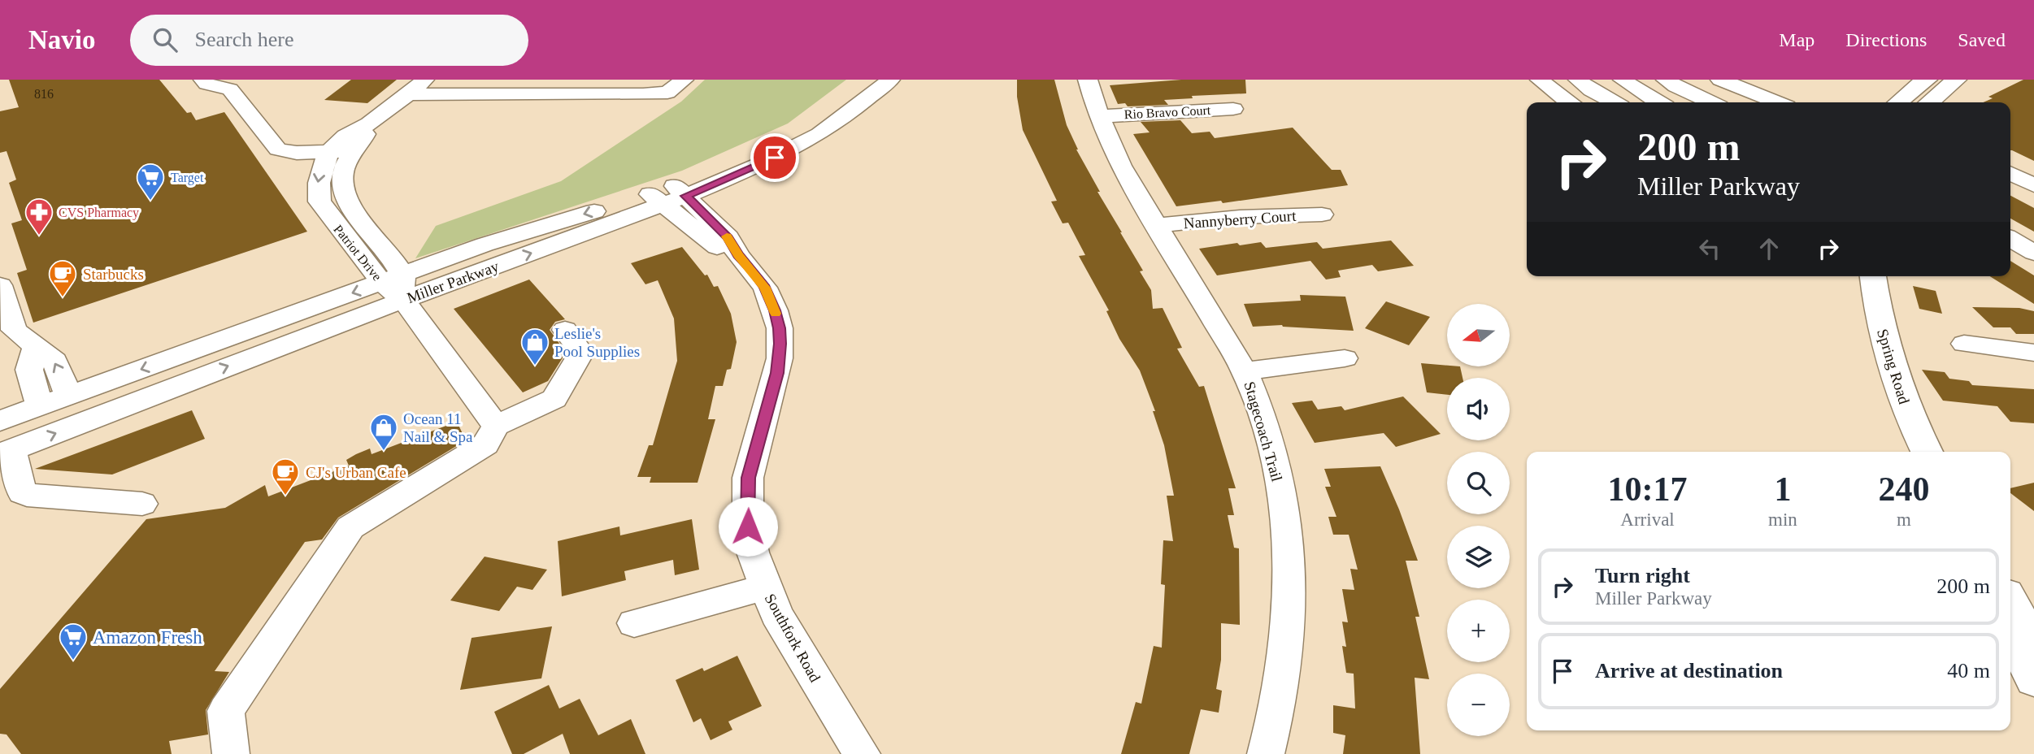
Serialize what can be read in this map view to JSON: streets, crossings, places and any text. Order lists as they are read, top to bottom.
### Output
{
  "streets": {
    "main road": ["Spring Road"],
    "street": [
      "Rio Bravo Court",
      "Nannyberry Court",
      "Patriot Drive",
      "Miller Parkway",
      "Stagecoach Trail",
      "Southfork Road"
    ]
  },
  "crossings": [
    ["Rio Bravo Court", "Stagecoach Trail"],
    ["Nannyberry Court", "Stagecoach Trail"],
    ["Patriot Drive", "Miller Parkway"],
    ["Miller Parkway", "Southfork Road"]
  ],
  "places": {
    "supermarket": ["Target", "Amazon Fresh"],
    "pharmacy": ["CVS Pharmacy"],
    "cafe": ["Starbucks", "CJ's Urban Cafe"],
    "shop": ["Leslie's Pool Supplies", "Ocean 11 Nail & Spa"]
  },
  "house_numbers": ["816"],
  "north": "left",
  "page": {
    "header": "Navio",
    "search": "Search here",
    "nav": ["Map", "Directions", "Saved"],
    "turn": ["200 m", "Miller Parkway"],
    "map_buttons": ["+", "−"],
    "eta": [
      "10:17",
      "Arrival",
      "1",
      "min",
      "240",
      "m"
    ],
    "list": [
      {
        "name": "Turn right",
        "note": "Miller Parkway",
        "value": "200 m"
      },
      {
        "name": "Arrive at destination",
        "value": "40 m"
      }
    ]
  }
}
